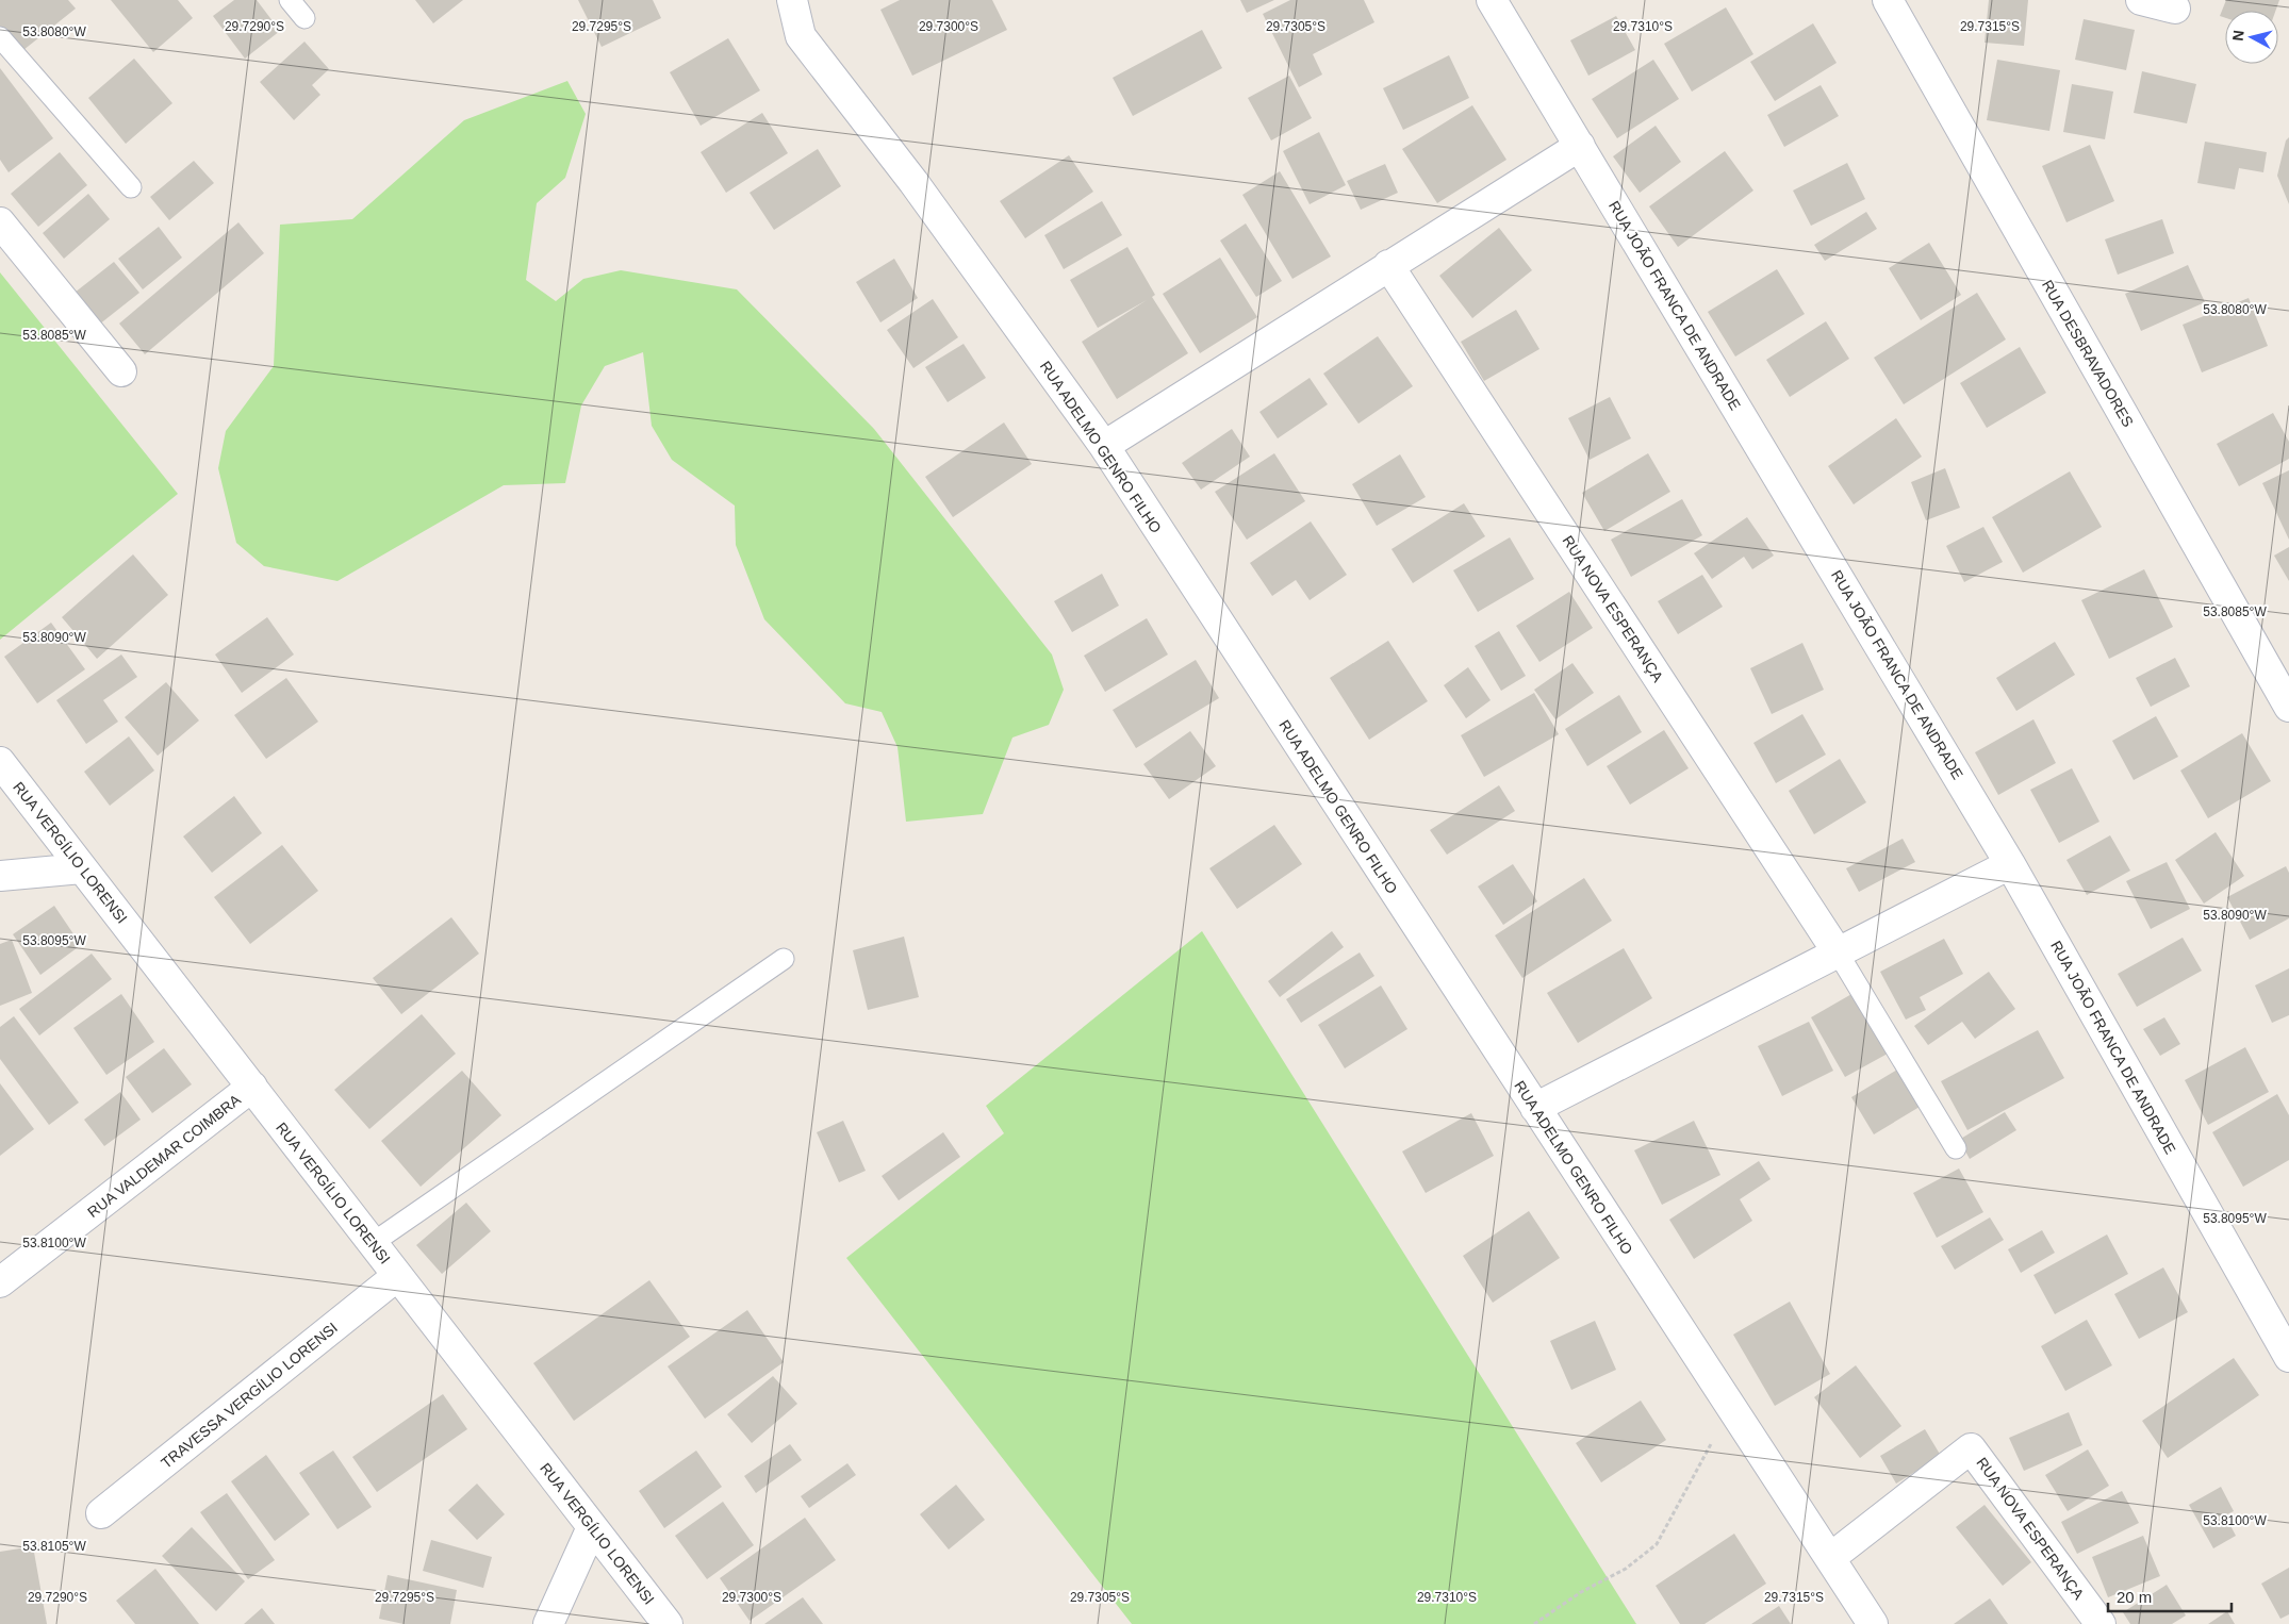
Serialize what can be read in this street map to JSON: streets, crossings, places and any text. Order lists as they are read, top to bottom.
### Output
{
  "streets": {
    "street": [
      "RUA JOÃO FRANCA DE ANDRADE",
      "RUA DESBRAVADORES",
      "RUA ADELMO GENRO FILHO",
      "RUA NOVA ESPERANÇA",
      "RUA VERGÍLIO LORENSI",
      "RUA VALDEMAR COIMBRA",
      "TRAVESSA VERGÍLIO LORENSI"
    ]
  },
  "crossings": [
    ["RUA ADELMO GENRO FILHO", "RUA NOVA ESPERANÇA"],
    ["RUA VERGÍLIO LORENSI", "RUA VALDEMAR COIMBRA"],
    ["RUA VERGÍLIO LORENSI", "TRAVESSA VERGÍLIO LORENSI"]
  ],
  "scale_bar": "20 m",
  "north": "left",
  "coordinates": [
    "29.7290°S",
    "29.7295°S",
    "29.7300°S",
    "29.7305°S",
    "29.7310°S",
    "29.7315°S",
    "53.8080°W",
    "53.8085°W",
    "53.8090°W",
    "53.8095°W",
    "53.8100°W",
    "53.8105°W"
  ]
}
